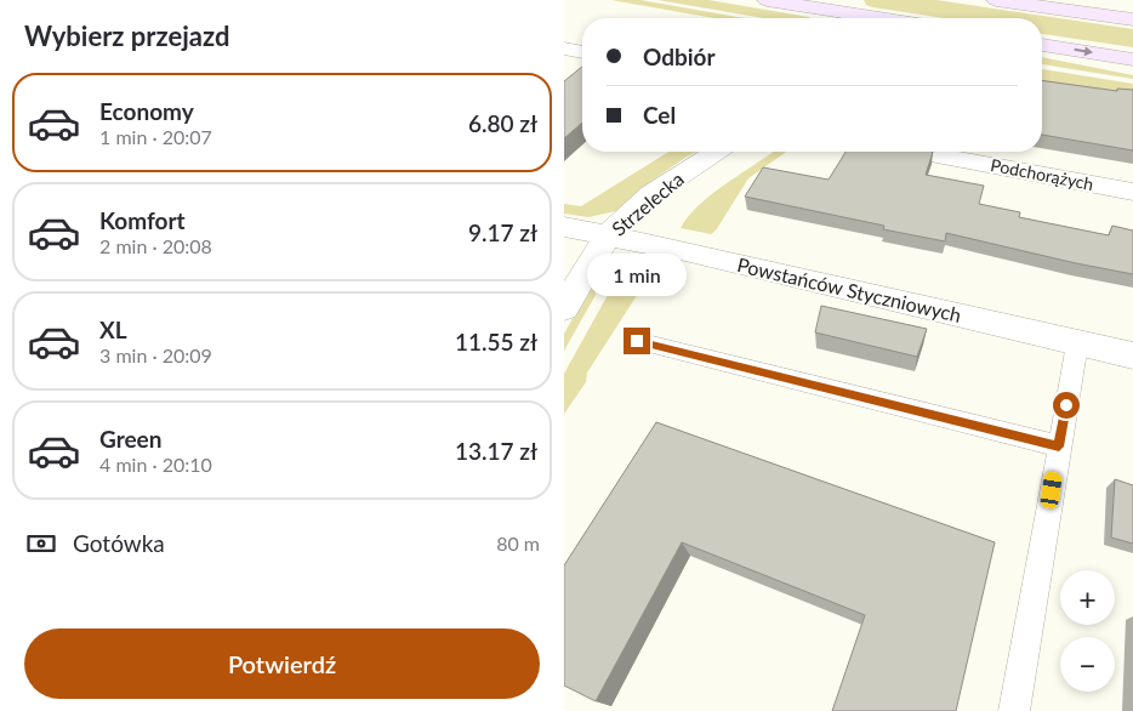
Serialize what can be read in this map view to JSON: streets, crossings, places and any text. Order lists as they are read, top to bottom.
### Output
{
  "streets": {
    "street": ["Podchorążych", "Strzelecka", "Powstańców Styczniowych"]
  },
  "crossings": [
    ["Strzelecka", "Powstańców Styczniowych"]
  ],
  "page": {
    "heading": "Wybierz przejazd",
    "banner": ["Odbiór", "Cel"],
    "list": [
      {
        "name": "Economy",
        "note": "1 min · 20:07",
        "value": "6.80 zł"
      },
      {
        "name": "Komfort",
        "note": "2 min · 20:08",
        "value": "9.17 zł"
      },
      {
        "name": "XL",
        "note": "3 min · 20:09",
        "value": "11.55 zł"
      },
      {
        "name": "Green",
        "note": "4 min · 20:10",
        "value": "13.17 zł"
      }
    ],
    "bubble": "1 min",
    "pay": ["Gotówka", "80 m"],
    "map_buttons": ["+", "−"],
    "buttons": "Potwierdź"
  }
}
